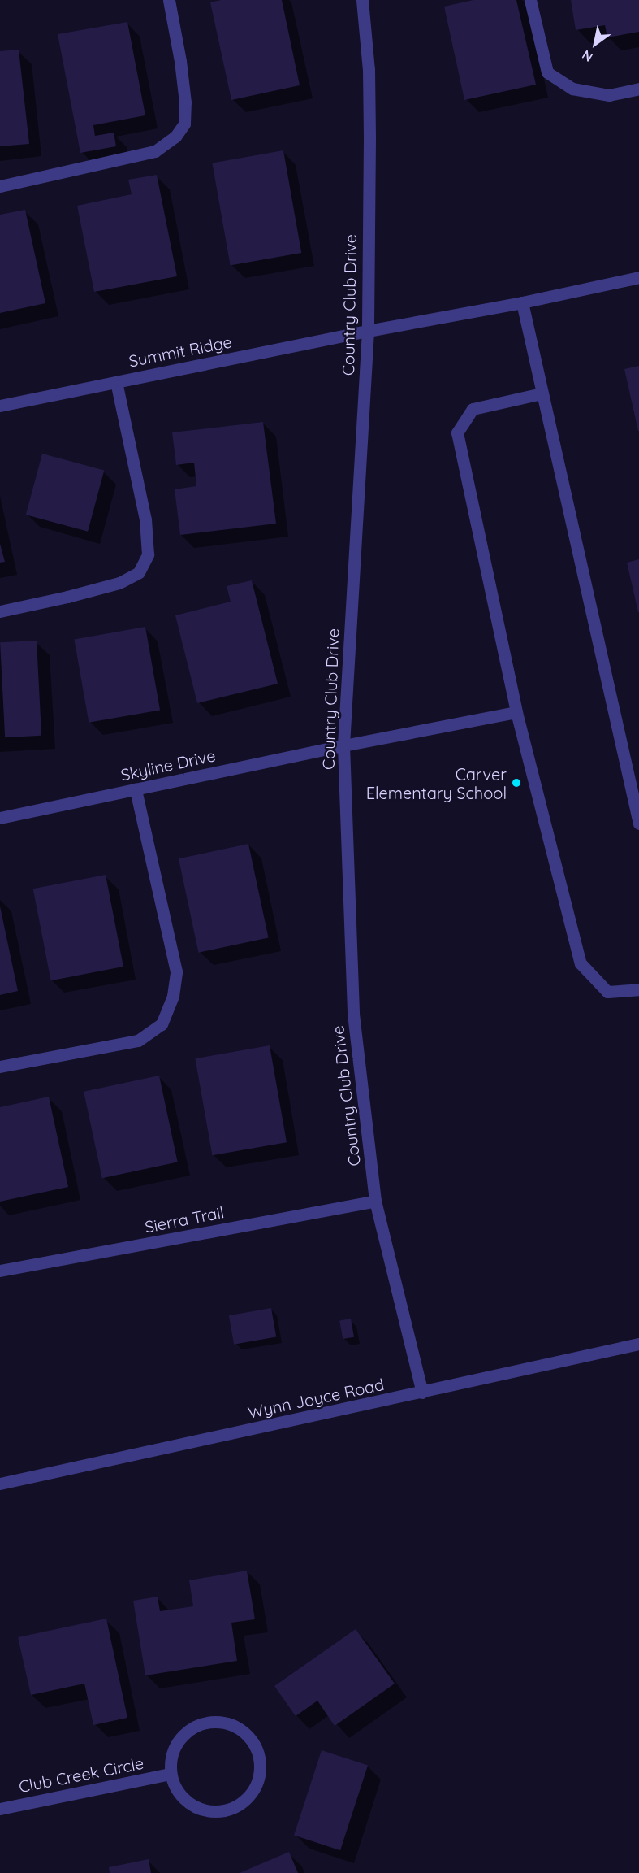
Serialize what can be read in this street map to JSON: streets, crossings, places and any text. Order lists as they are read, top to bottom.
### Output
{
  "streets": {
    "street": [
      "Country Club Drive",
      "Summit Ridge",
      "Skyline Drive",
      "Sierra Trail",
      "Wynn Joyce Road",
      "Club Creek Circle"
    ]
  },
  "crossings": [
    ["Country Club Drive", "Summit Ridge"],
    ["Country Club Drive", "Skyline Drive"],
    ["Country Club Drive", "Sierra Trail"],
    ["Country Club Drive", "Wynn Joyce Road"]
  ],
  "places": ["Carver Elementary School"],
  "north": "bottom left"
}
